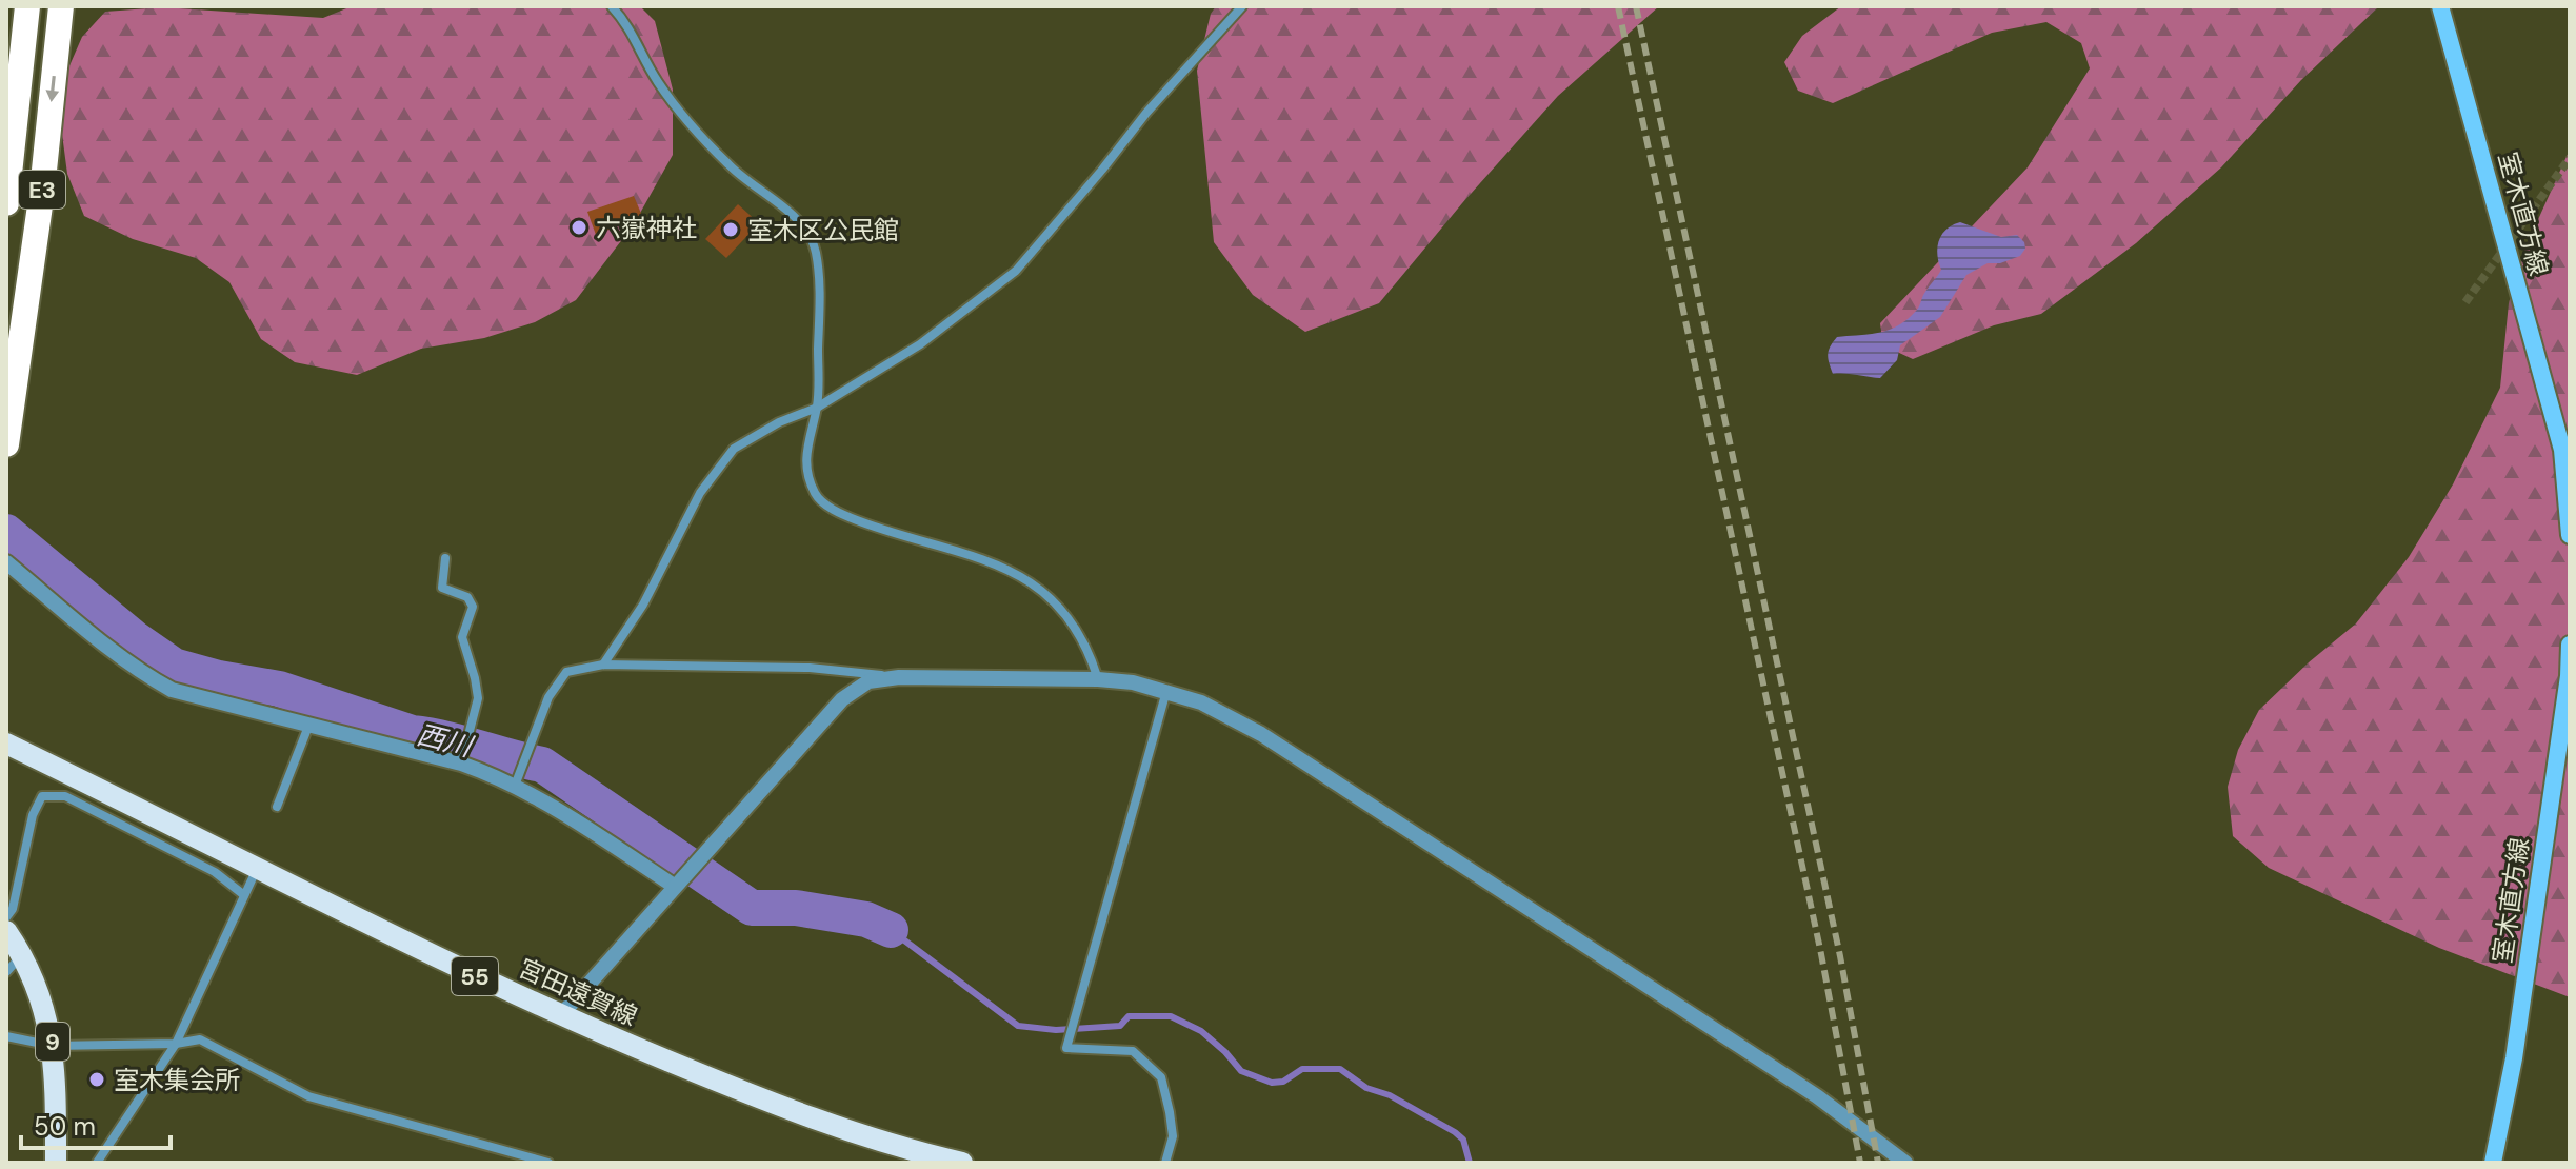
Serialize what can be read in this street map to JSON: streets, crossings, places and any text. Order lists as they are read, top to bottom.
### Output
{
  "streets": {
    "highway": ["E3"],
    "main road": [
      "室木直方線",
      "55",
      "宮田遠賀線",
      "9"
    ]
  },
  "water": ["西川"],
  "places": ["六嶽神社", "室木区公民館", "室木集会所"],
  "scale_bar": "50 m"
}
